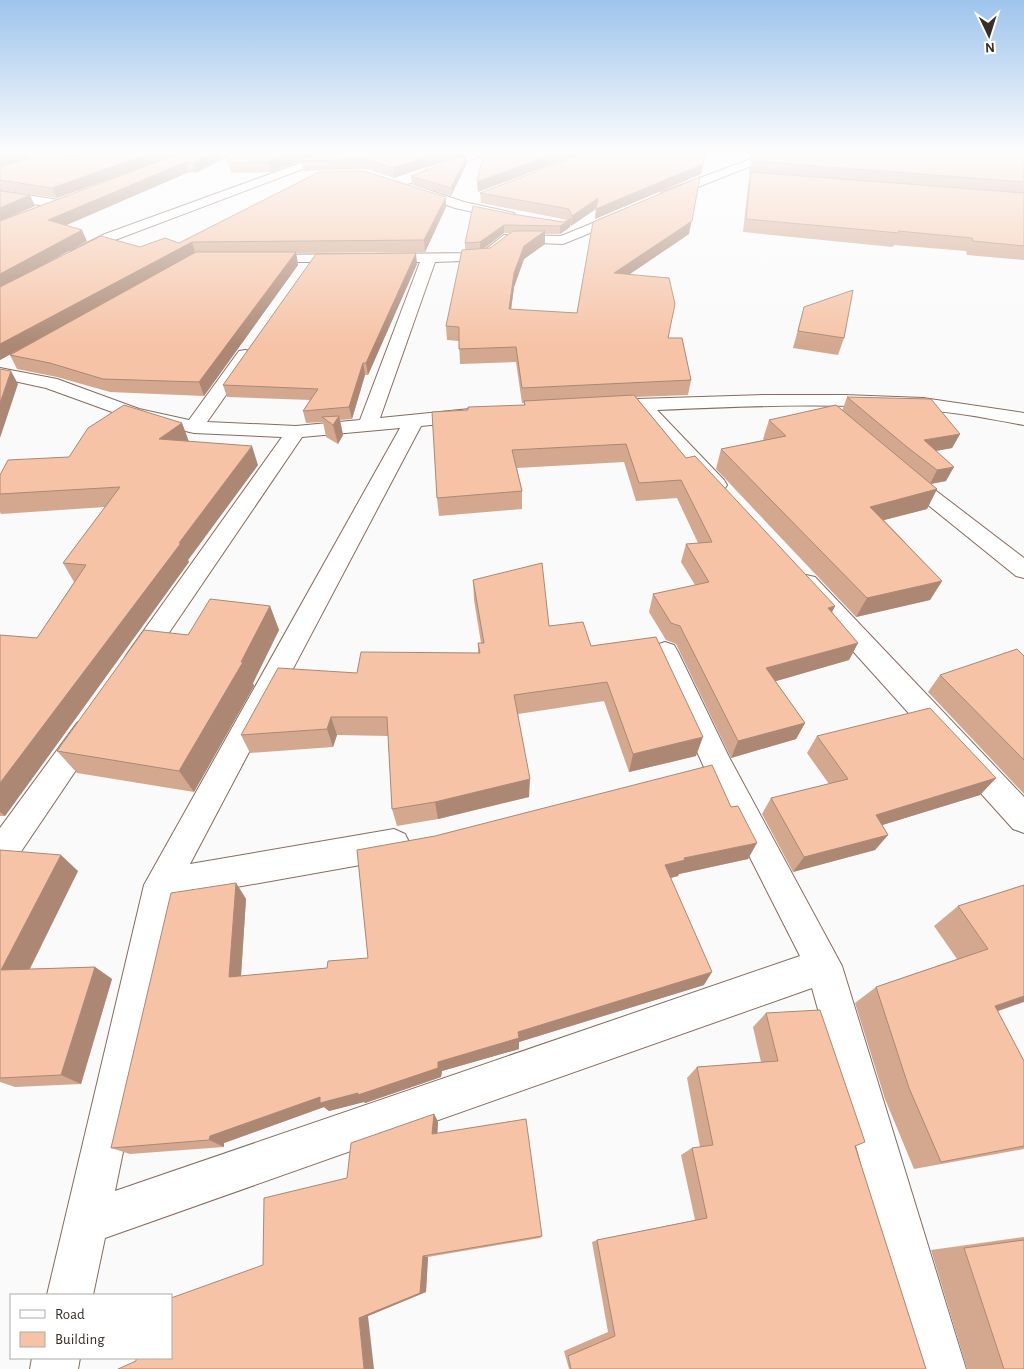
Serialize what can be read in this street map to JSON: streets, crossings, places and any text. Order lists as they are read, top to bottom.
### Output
{
  "legend": ["Road", "Building"],
  "north": "bottom"
}
